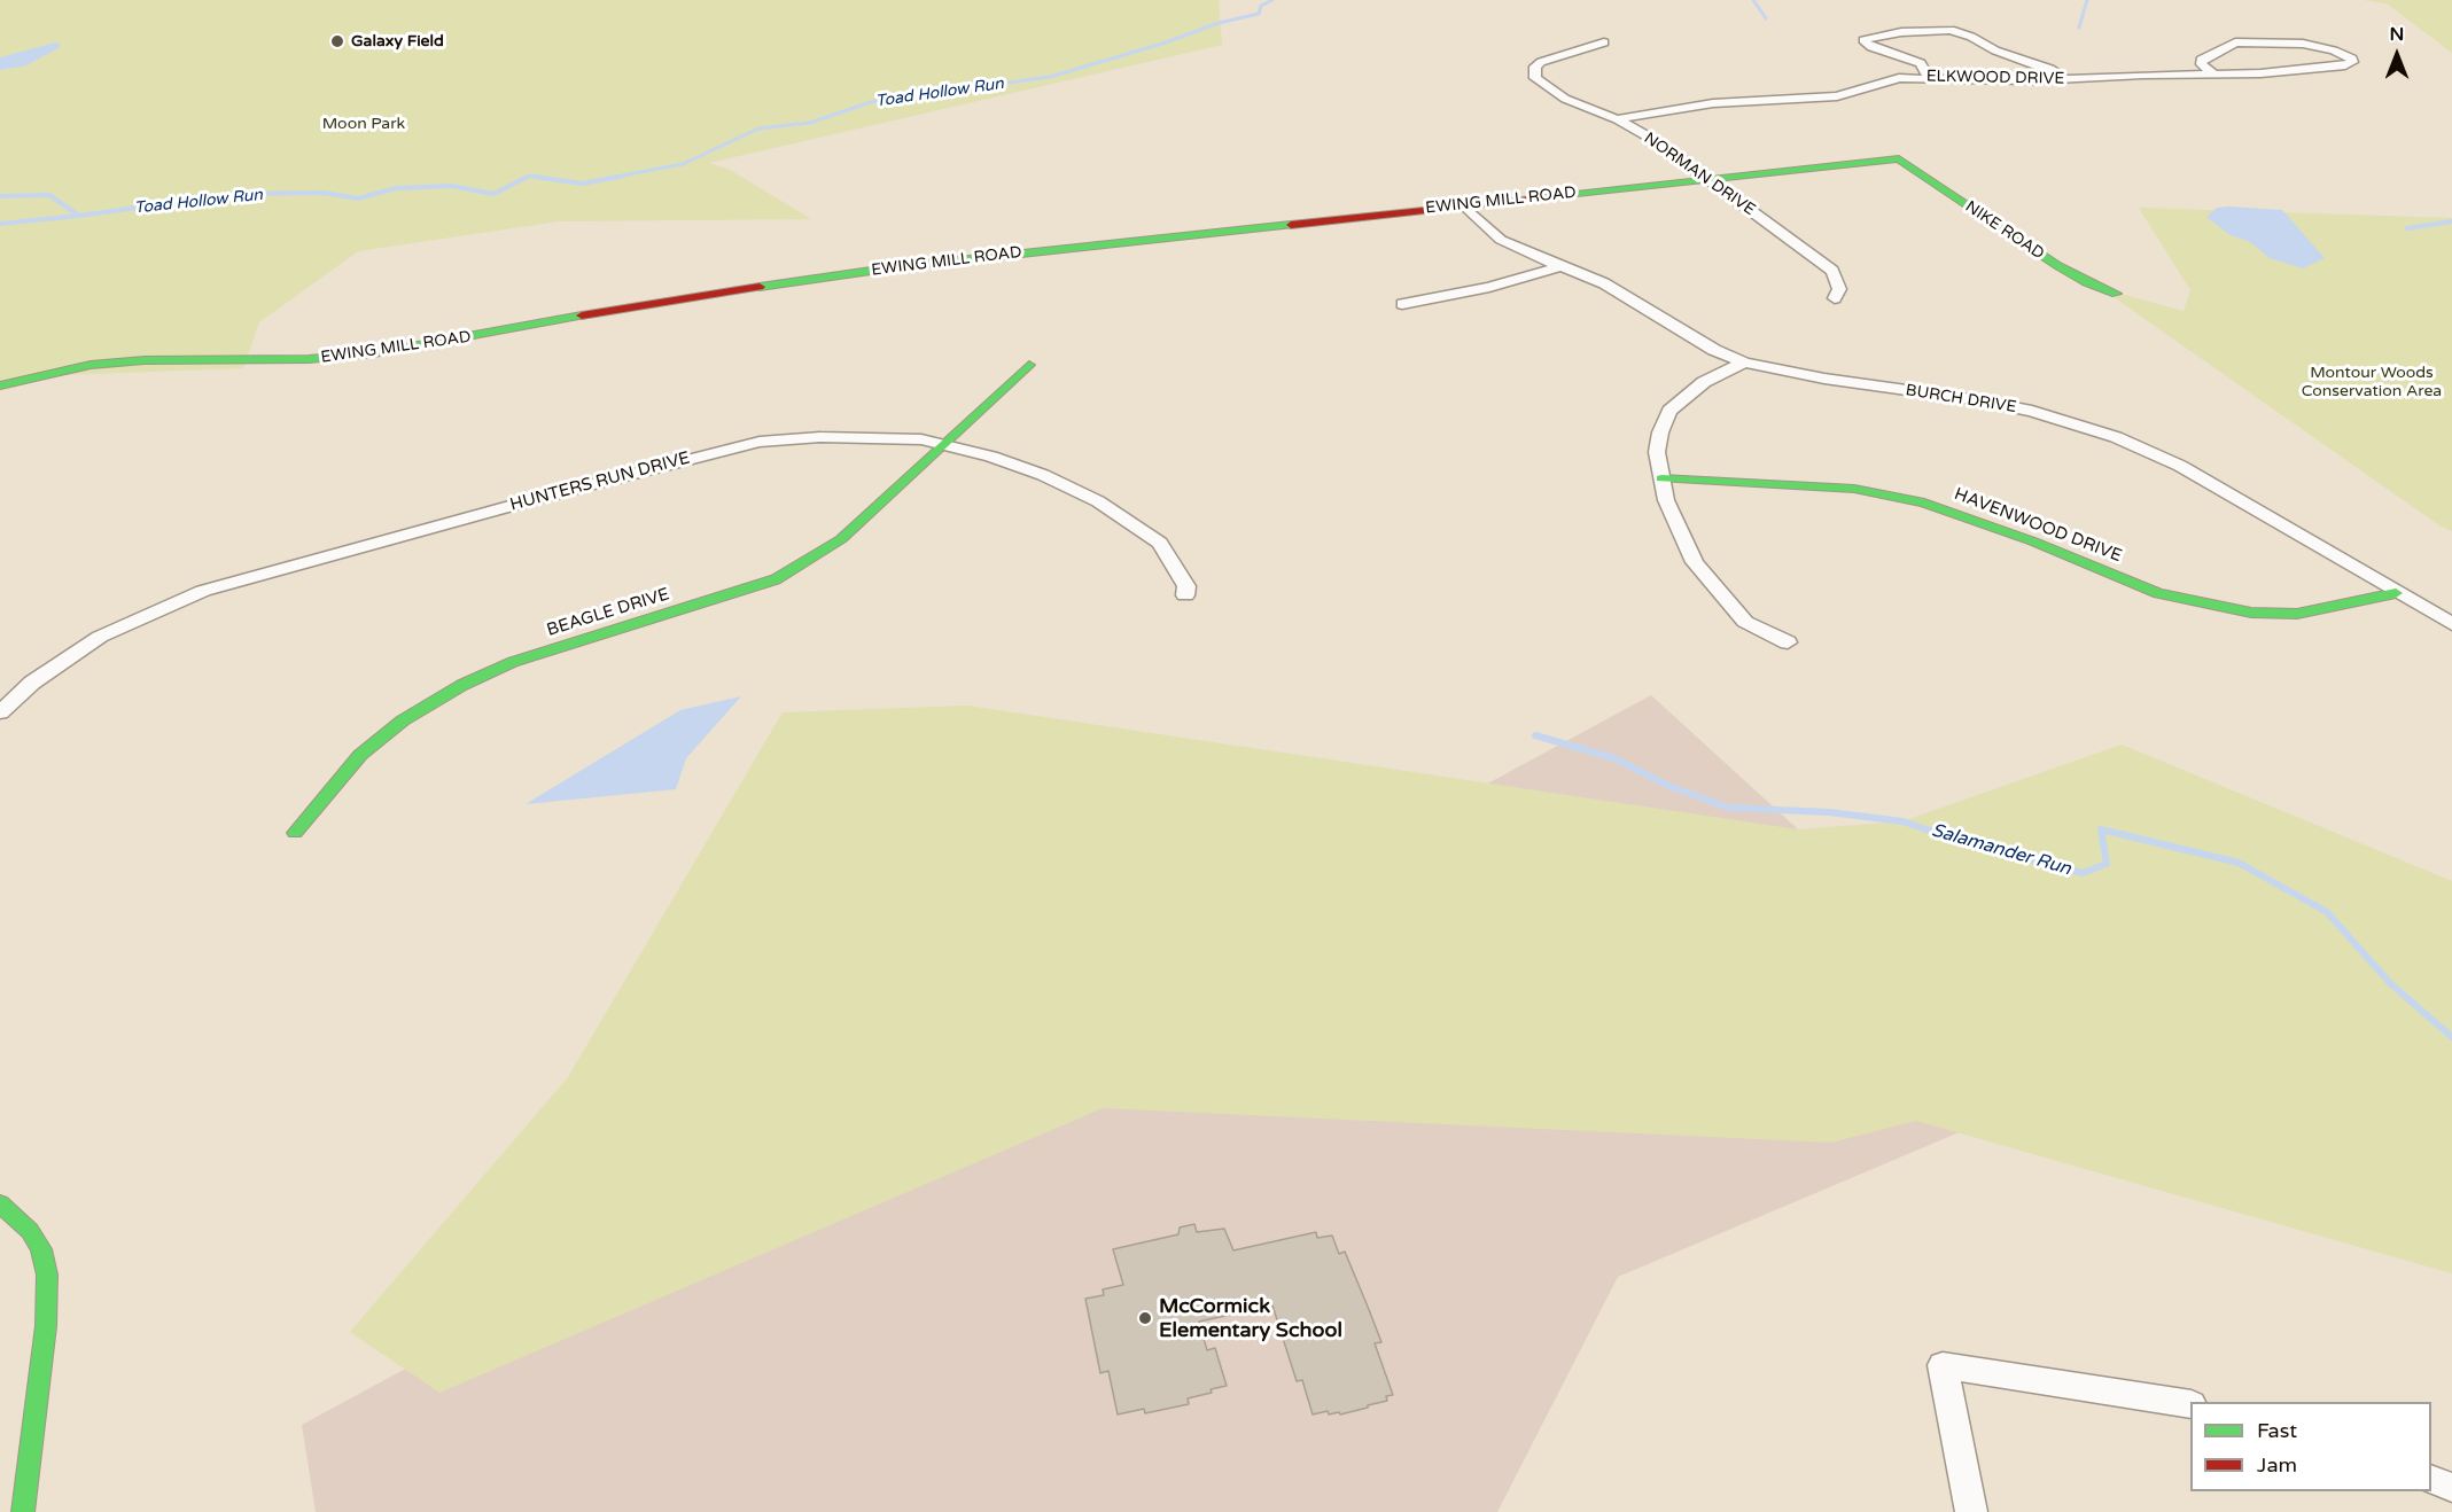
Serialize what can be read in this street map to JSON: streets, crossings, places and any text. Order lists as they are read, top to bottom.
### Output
{
  "streets": {
    "street": [
      "ELKWOOD DRIVE",
      "NORMAN DRIVE",
      "EWING MILL ROAD",
      "NIKE ROAD",
      "BURCH DRIVE",
      "HUNTERS RUN DRIVE",
      "HAVENWOOD DRIVE",
      "BEAGLE DRIVE"
    ]
  },
  "crossings": [
    ["ELKWOOD DRIVE", "NORMAN DRIVE"],
    ["NORMAN DRIVE", "EWING MILL ROAD"],
    ["EWING MILL ROAD", "NIKE ROAD"],
    ["EWING MILL ROAD", "BURCH DRIVE"],
    ["BURCH DRIVE", "HAVENWOOD DRIVE"],
    ["HUNTERS RUN DRIVE", "BEAGLE DRIVE"]
  ],
  "water": ["Toad Hollow Run", "Salamander Run"],
  "parks": ["Moon Park", "Montour Woods Conservation Area"],
  "places": ["Galaxy Field", "McCormick Elementary School"],
  "legend": ["Fast", "Jam"],
  "north": "top"
}
